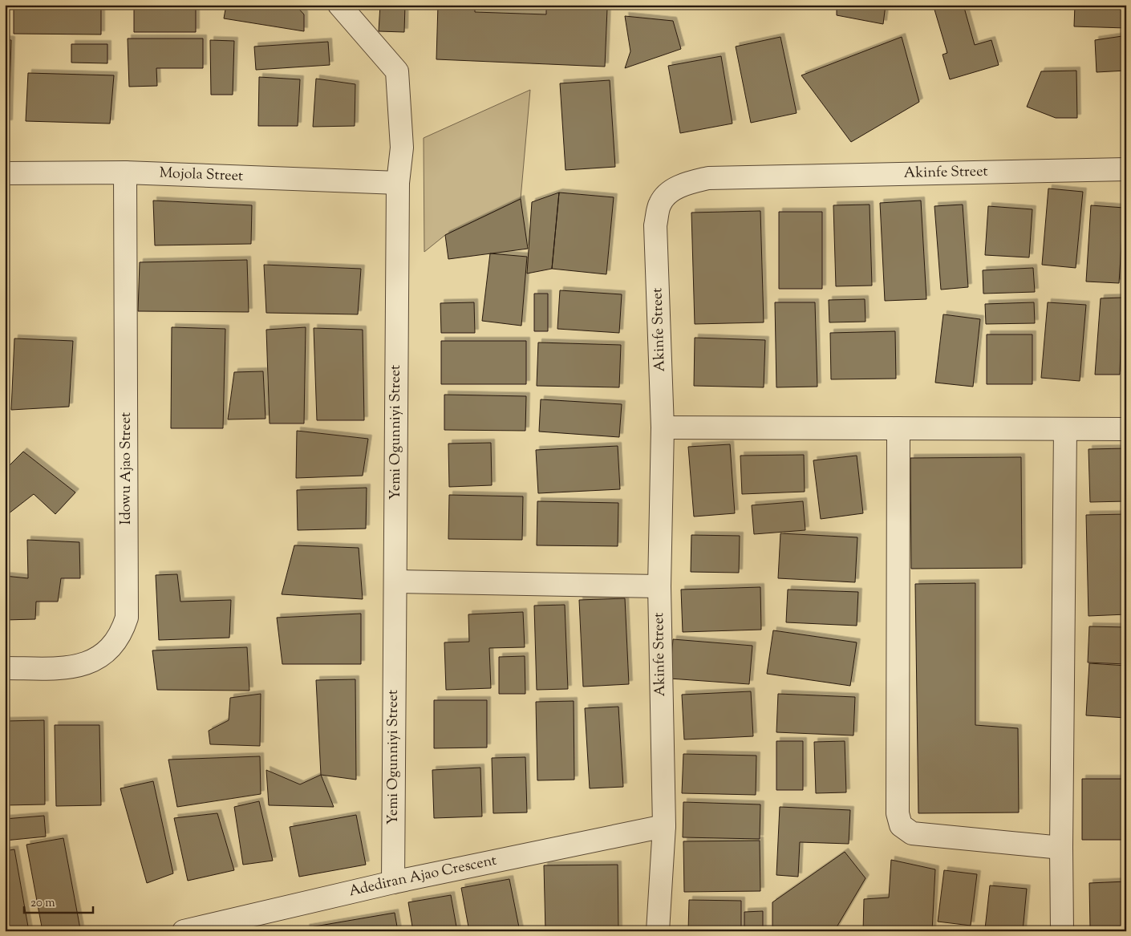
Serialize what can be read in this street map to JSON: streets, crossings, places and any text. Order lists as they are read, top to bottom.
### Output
{
  "streets": {
    "street": [
      "Akinfe Street",
      "Mojola Street",
      "Yemi Ogunniyi Street",
      "Idowu Ajao Street",
      "Adediran Ajao Crescent"
    ]
  },
  "crossings": [
    ["Akinfe Street", "Adediran Ajao Crescent"],
    ["Mojola Street", "Yemi Ogunniyi Street"],
    ["Mojola Street", "Idowu Ajao Street"],
    ["Yemi Ogunniyi Street", "Adediran Ajao Crescent"]
  ],
  "scale_bar": "20 m"
}
